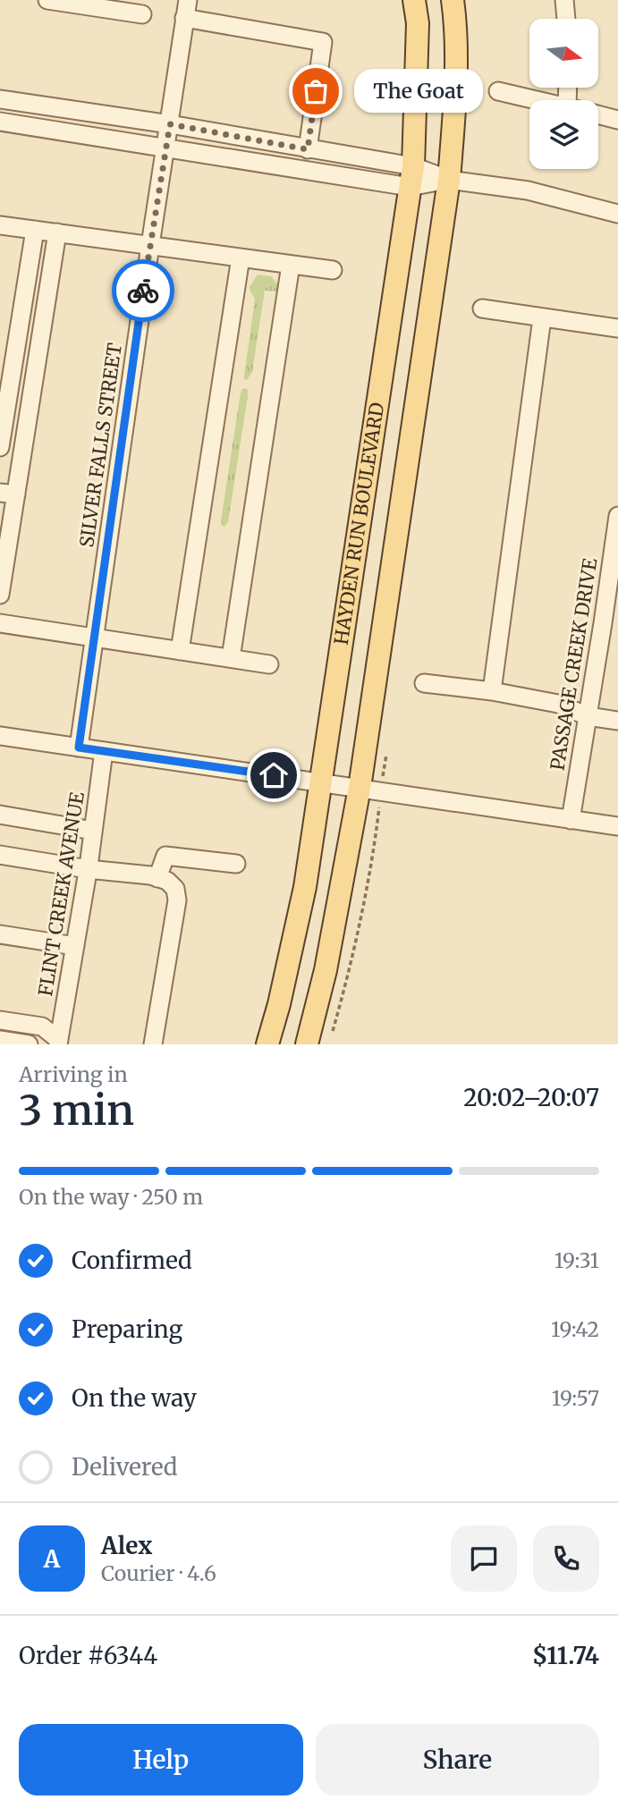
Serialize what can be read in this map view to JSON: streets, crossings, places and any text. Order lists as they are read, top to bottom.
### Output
{
  "streets": {
    "main road": ["HAYDEN RUN BOULEVARD"],
    "street": ["SILVER FALLS STREET", "PASSAGE CREEK DRIVE", "FLINT CREEK AVENUE"]
  },
  "places": ["The Goat"],
  "north": "right",
  "page": {
    "bubble": "The Goat",
    "heading": ["3 min", "Arriving in", "20:02–20:07"],
    "panel": [
      "Alex",
      "Courier · 4.6",
      "Order #6344",
      "$11.74"
    ],
    "bar": "On the way · 250 m",
    "list": [
      ["Confirmed", "19:31"],
      ["Preparing", "19:42"],
      ["On the way", "19:57"],
      "Delivered"
    ],
    "round": "A",
    "buttons": ["Help", "Share"]
  }
}
